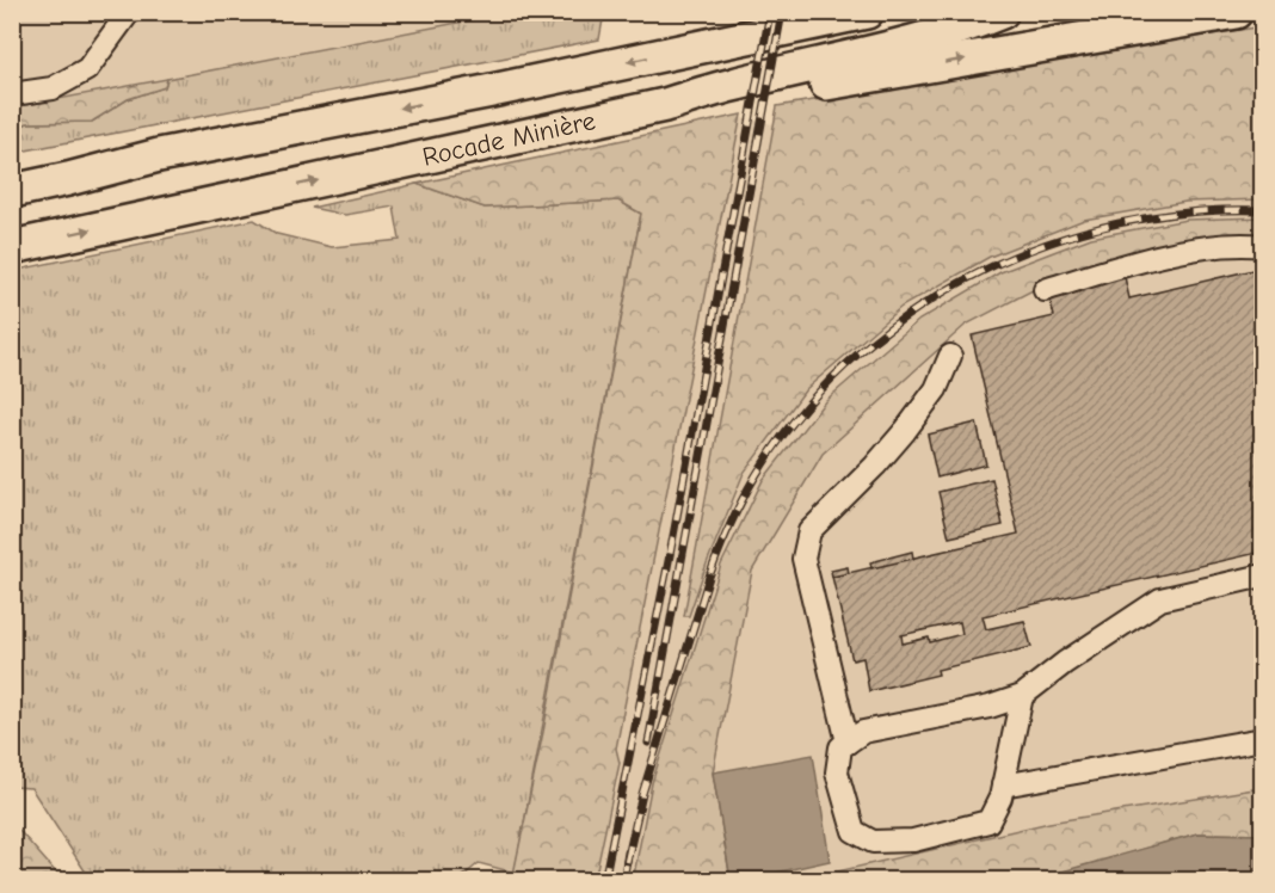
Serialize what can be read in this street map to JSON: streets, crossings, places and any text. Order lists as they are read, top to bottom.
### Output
{
  "streets": {
    "highway": ["Rocade Minière"]
  }
}
